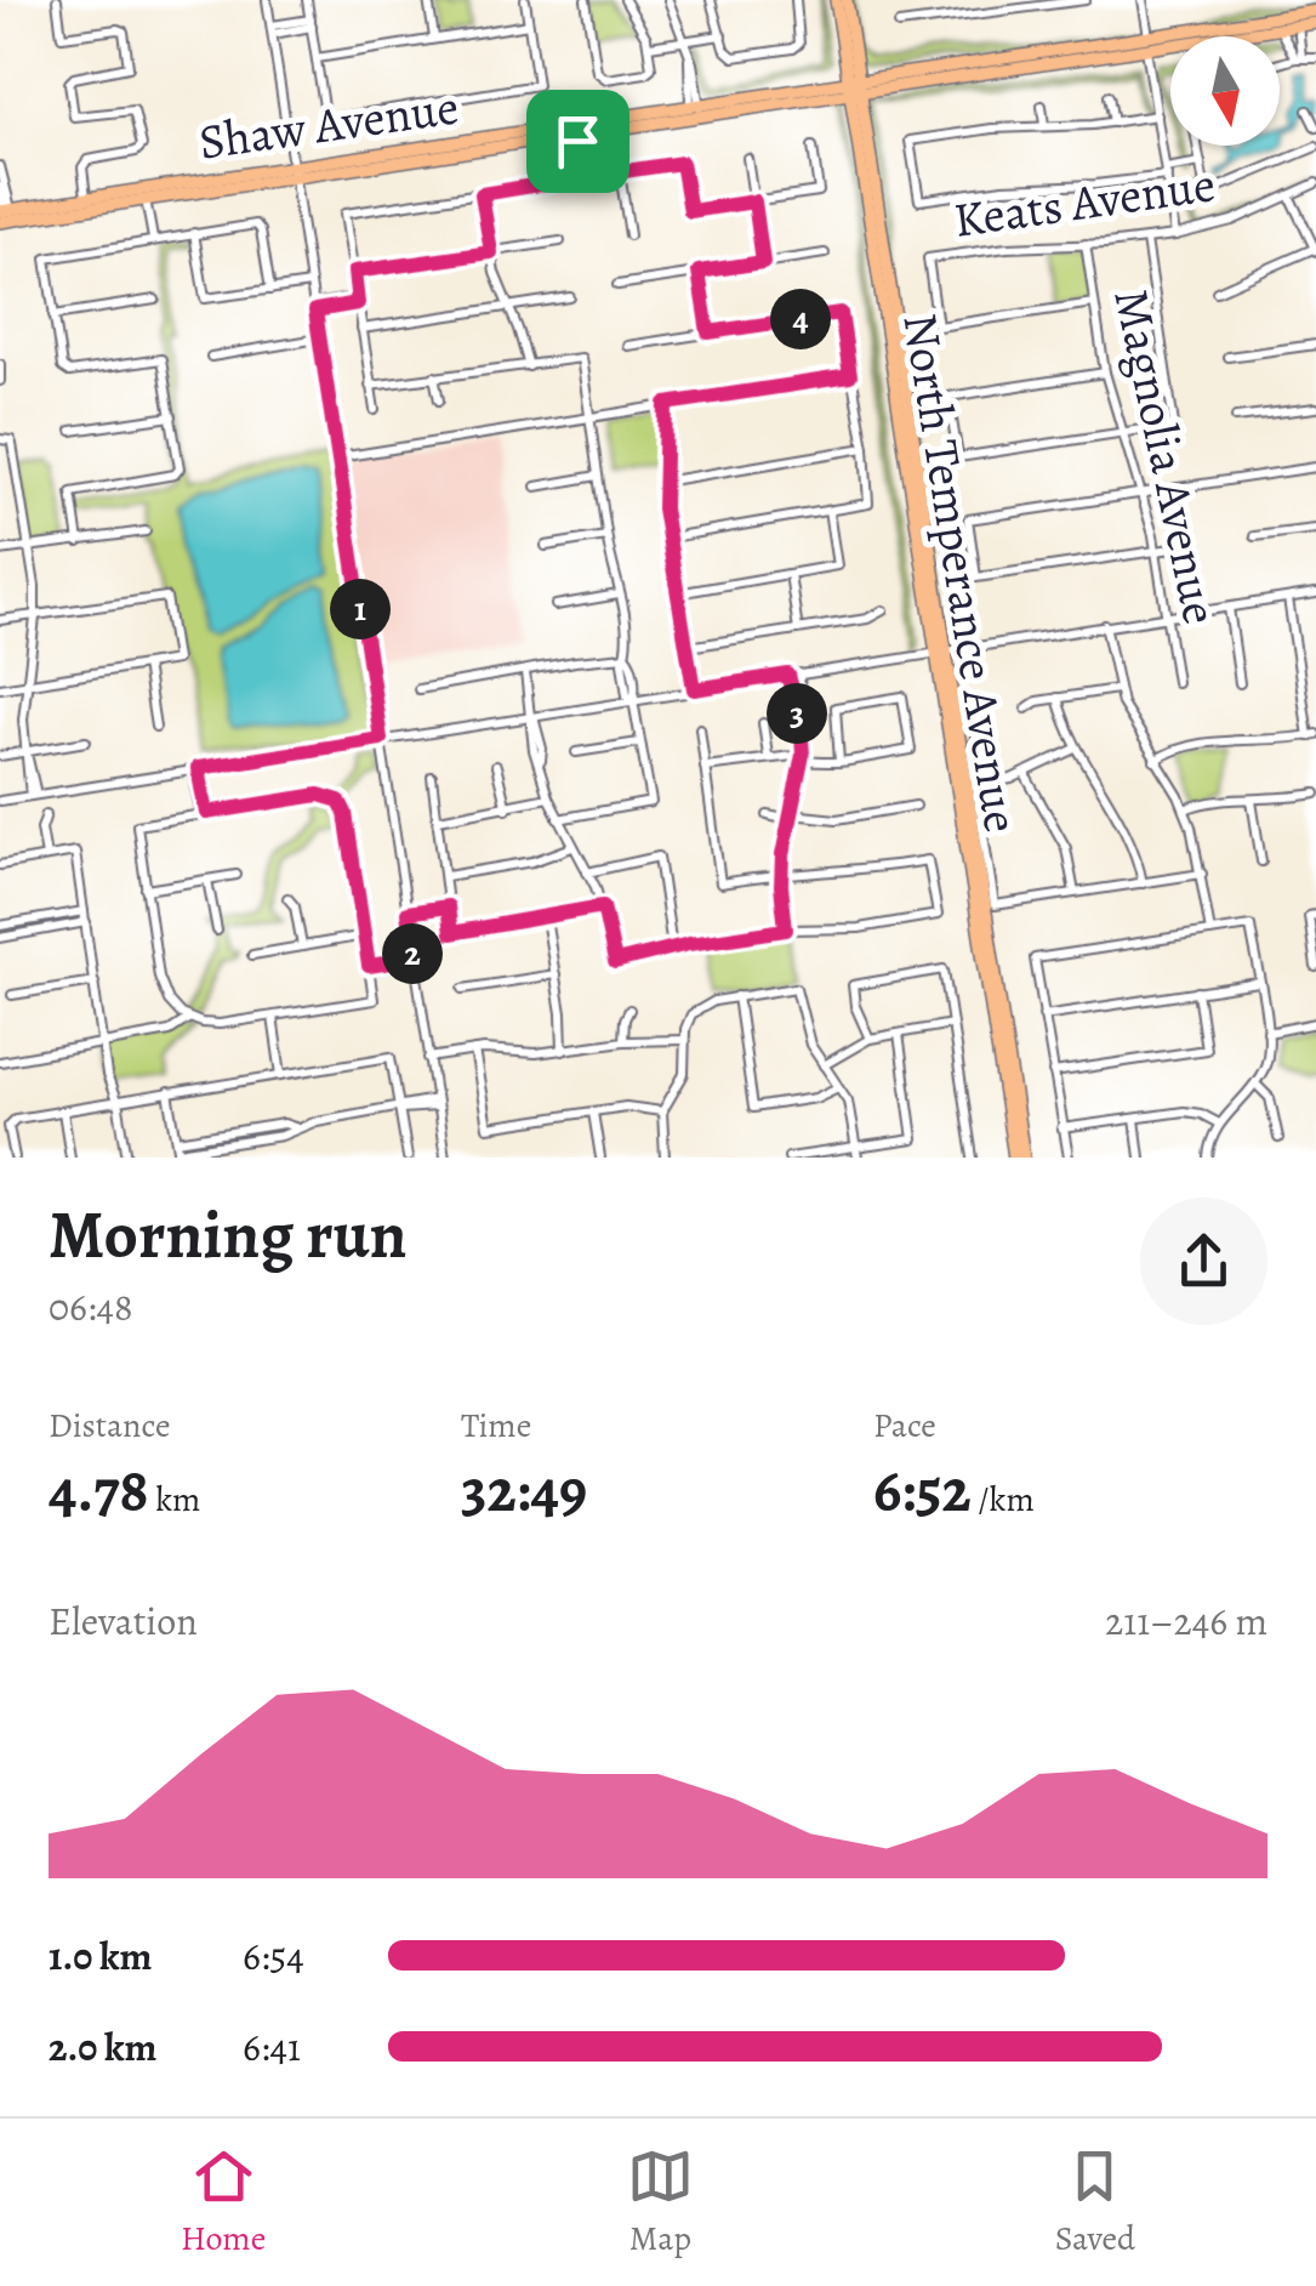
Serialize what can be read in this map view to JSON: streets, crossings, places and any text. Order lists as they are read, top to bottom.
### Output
{
  "streets": {
    "main road": ["Shaw Avenue", "North Temperance Avenue"],
    "street": ["Keats Avenue", "Magnolia Avenue"]
  },
  "crossings": [
    ["Shaw Avenue", "North Temperance Avenue"],
    ["Keats Avenue", "Magnolia Avenue"]
  ],
  "north": "bottom",
  "page": {
    "pins": [
      "4",
      "1",
      "3",
      "2"
    ],
    "heading": ["Morning run", "06:48"],
    "stats": [
      ["Distance", "4.78 km"],
      ["Time", "32:49"],
      ["Pace", "6:52 /km"]
    ],
    "chart": ["Elevation", "211–246 m"],
    "list": [
      {
        "name": "1.0 km",
        "note": "6:54"
      },
      {
        "name": "2.0 km",
        "note": "6:41"
      }
    ],
    "tabs": ["Home", "Map", "Saved"]
  }
}
